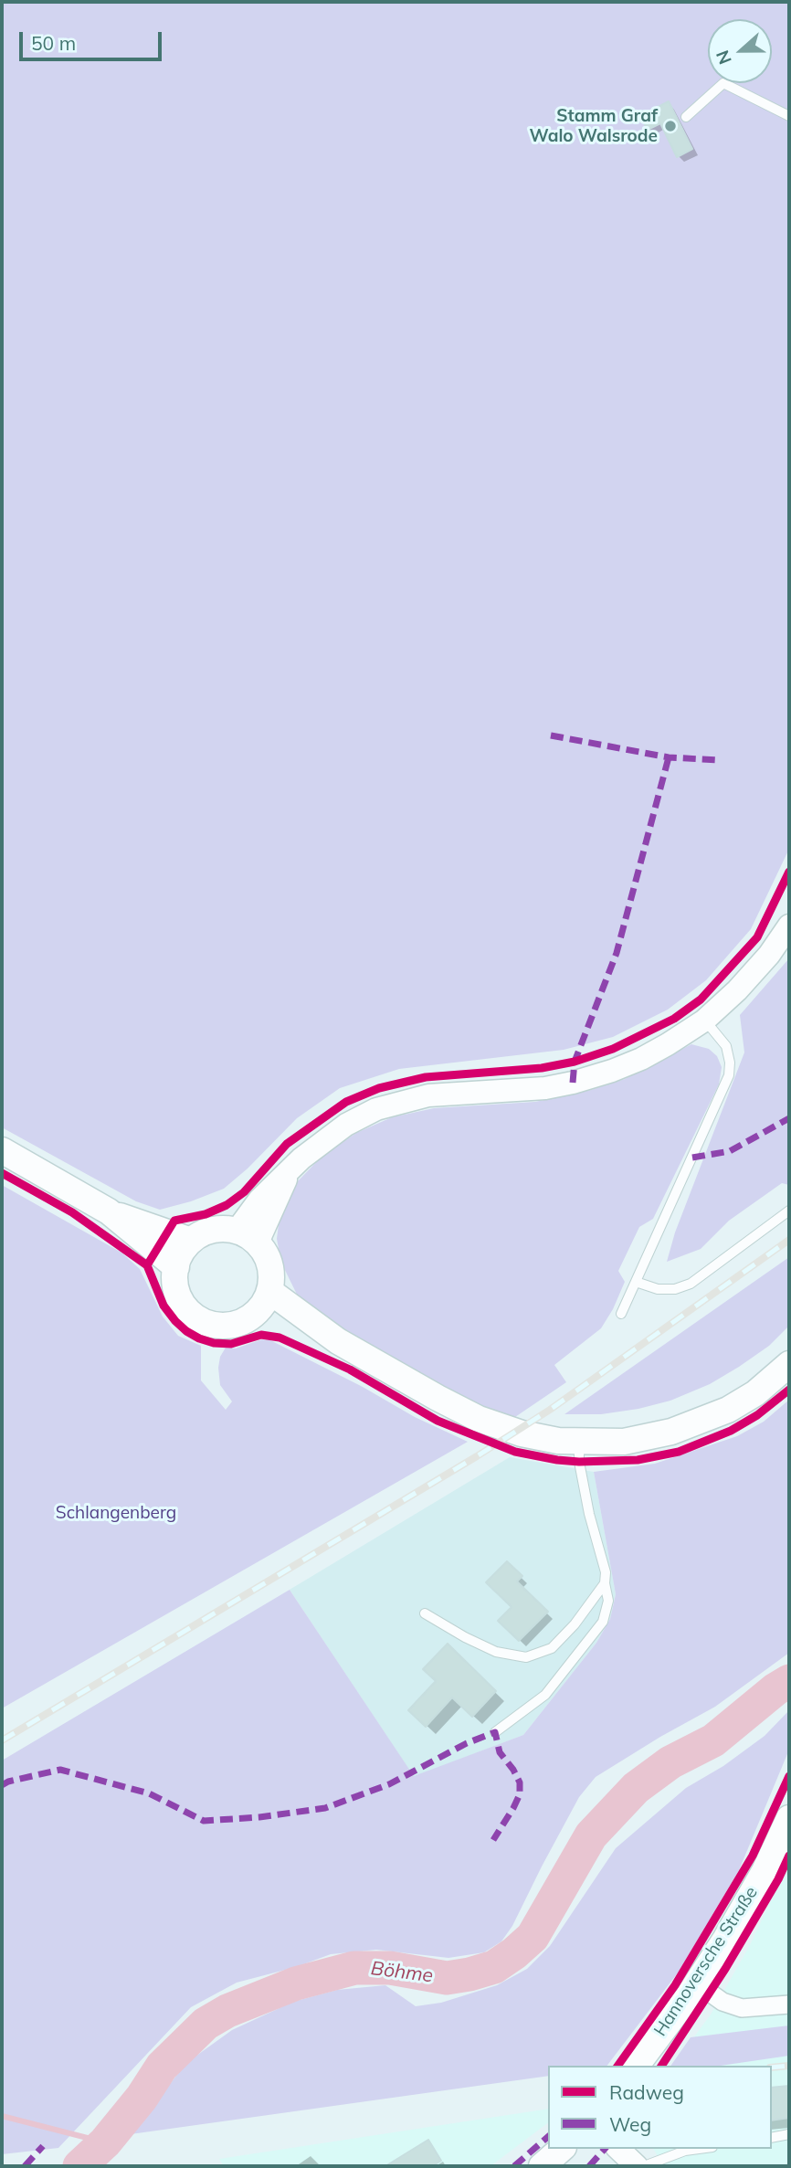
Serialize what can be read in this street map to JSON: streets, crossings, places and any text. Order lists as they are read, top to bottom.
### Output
{
  "streets": {
    "main road": ["Hannoversche Straße"]
  },
  "water": ["Böhme"],
  "parks": ["Schlangenberg"],
  "places": ["Stamm Graf Walo Walsrode"],
  "legend": ["Radweg", "Weg"],
  "scale_bar": "50 m",
  "north": "left"
}
